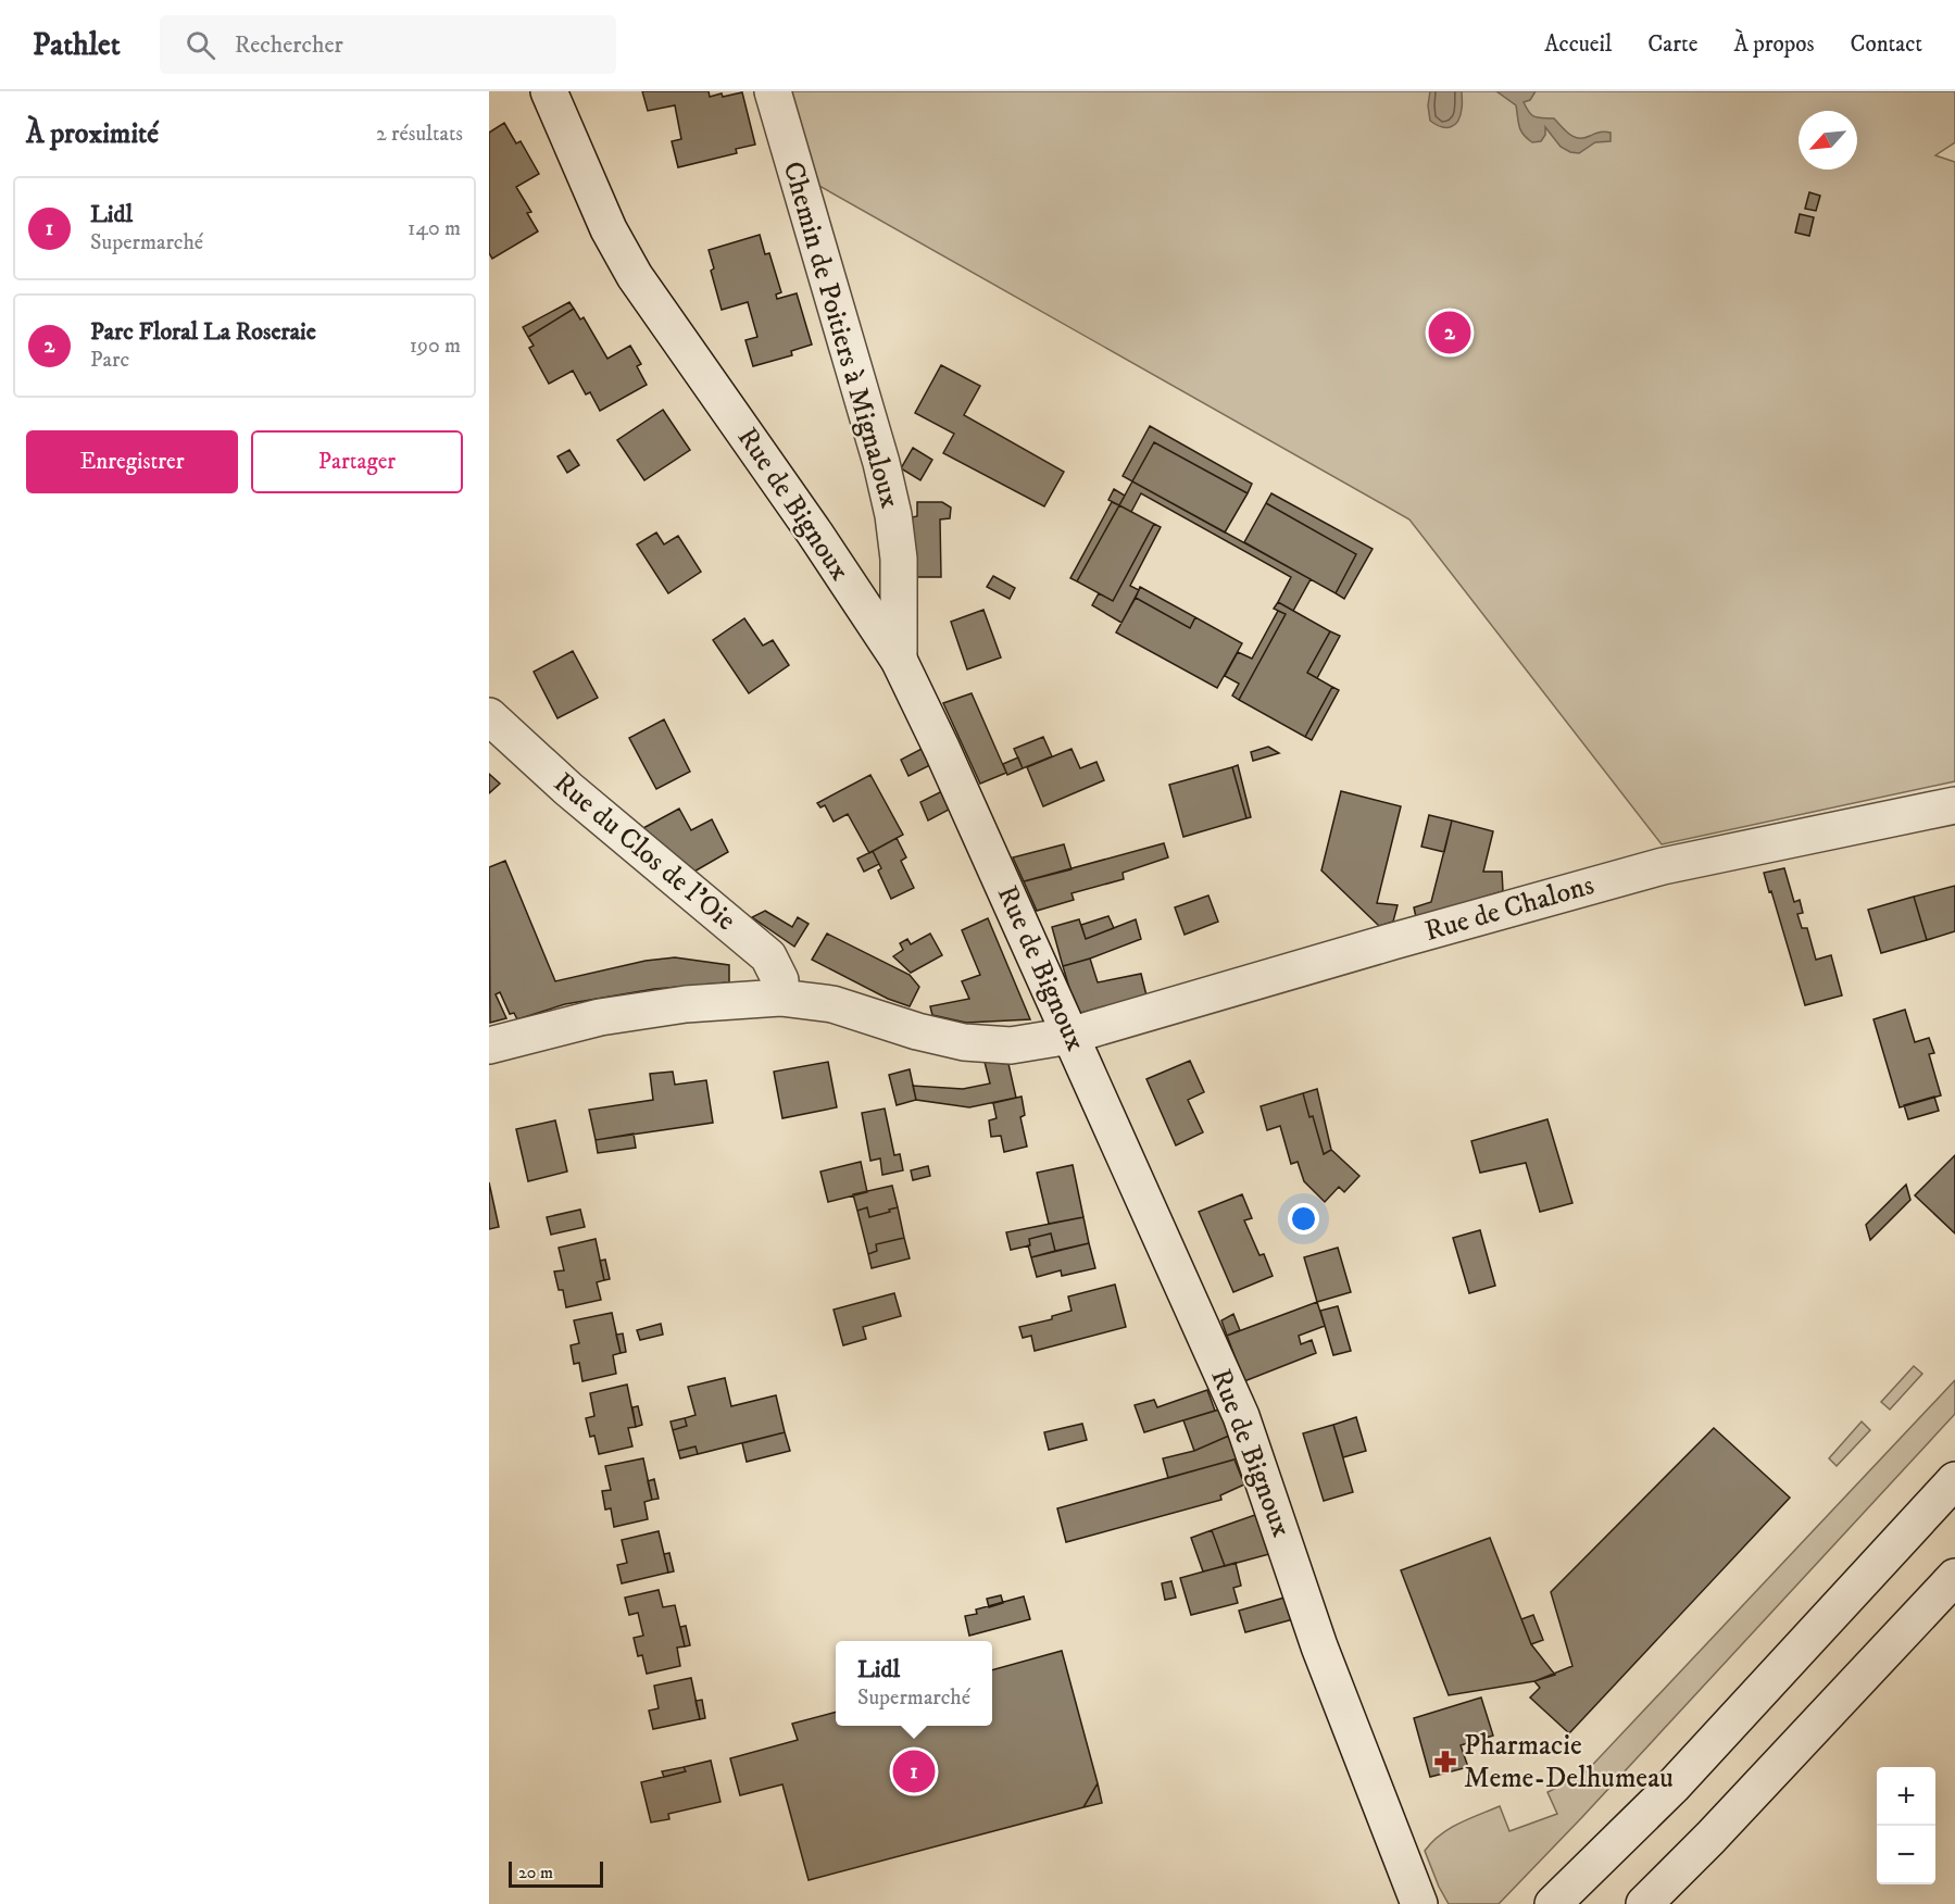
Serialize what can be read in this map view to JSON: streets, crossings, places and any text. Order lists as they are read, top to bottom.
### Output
{
  "streets": {
    "street": [
      "Chemin de Poitiers à Mignaloux",
      "Rue de Bignoux",
      "Rue du Clos de l'Oie",
      "Rue de Chalons"
    ]
  },
  "crossings": [
    ["Chemin de Poitiers à Mignaloux", "Rue de Bignoux"],
    ["Rue de Bignoux", "Rue de Chalons"],
    ["Rue du Clos de l'Oie", "Rue de Chalons"]
  ],
  "places": {
    "pharmacy": ["Pharmacie Meme-Delhumeau"]
  },
  "scale_bar": "20 m",
  "north": "bottom left",
  "page": {
    "header": "Pathlet",
    "search": "Rechercher",
    "nav": [
      "Accueil",
      "Carte",
      "À propos",
      "Contact"
    ],
    "heading": ["À proximité", "2 résultats"],
    "list": [
      {
        "mark": "1",
        "name": "Lidl",
        "note": "Supermarché",
        "value": "140 m"
      },
      {
        "mark": "2",
        "name": "Parc Floral La Roseraie",
        "note": "Parc",
        "value": "190 m"
      }
    ],
    "pins": ["2", "1"],
    "buttons": ["Enregistrer", "Partager"],
    "popup": ["Lidl", "Supermarché"],
    "map_buttons": ["+", "−"],
    "scale": "20 m"
  }
}
